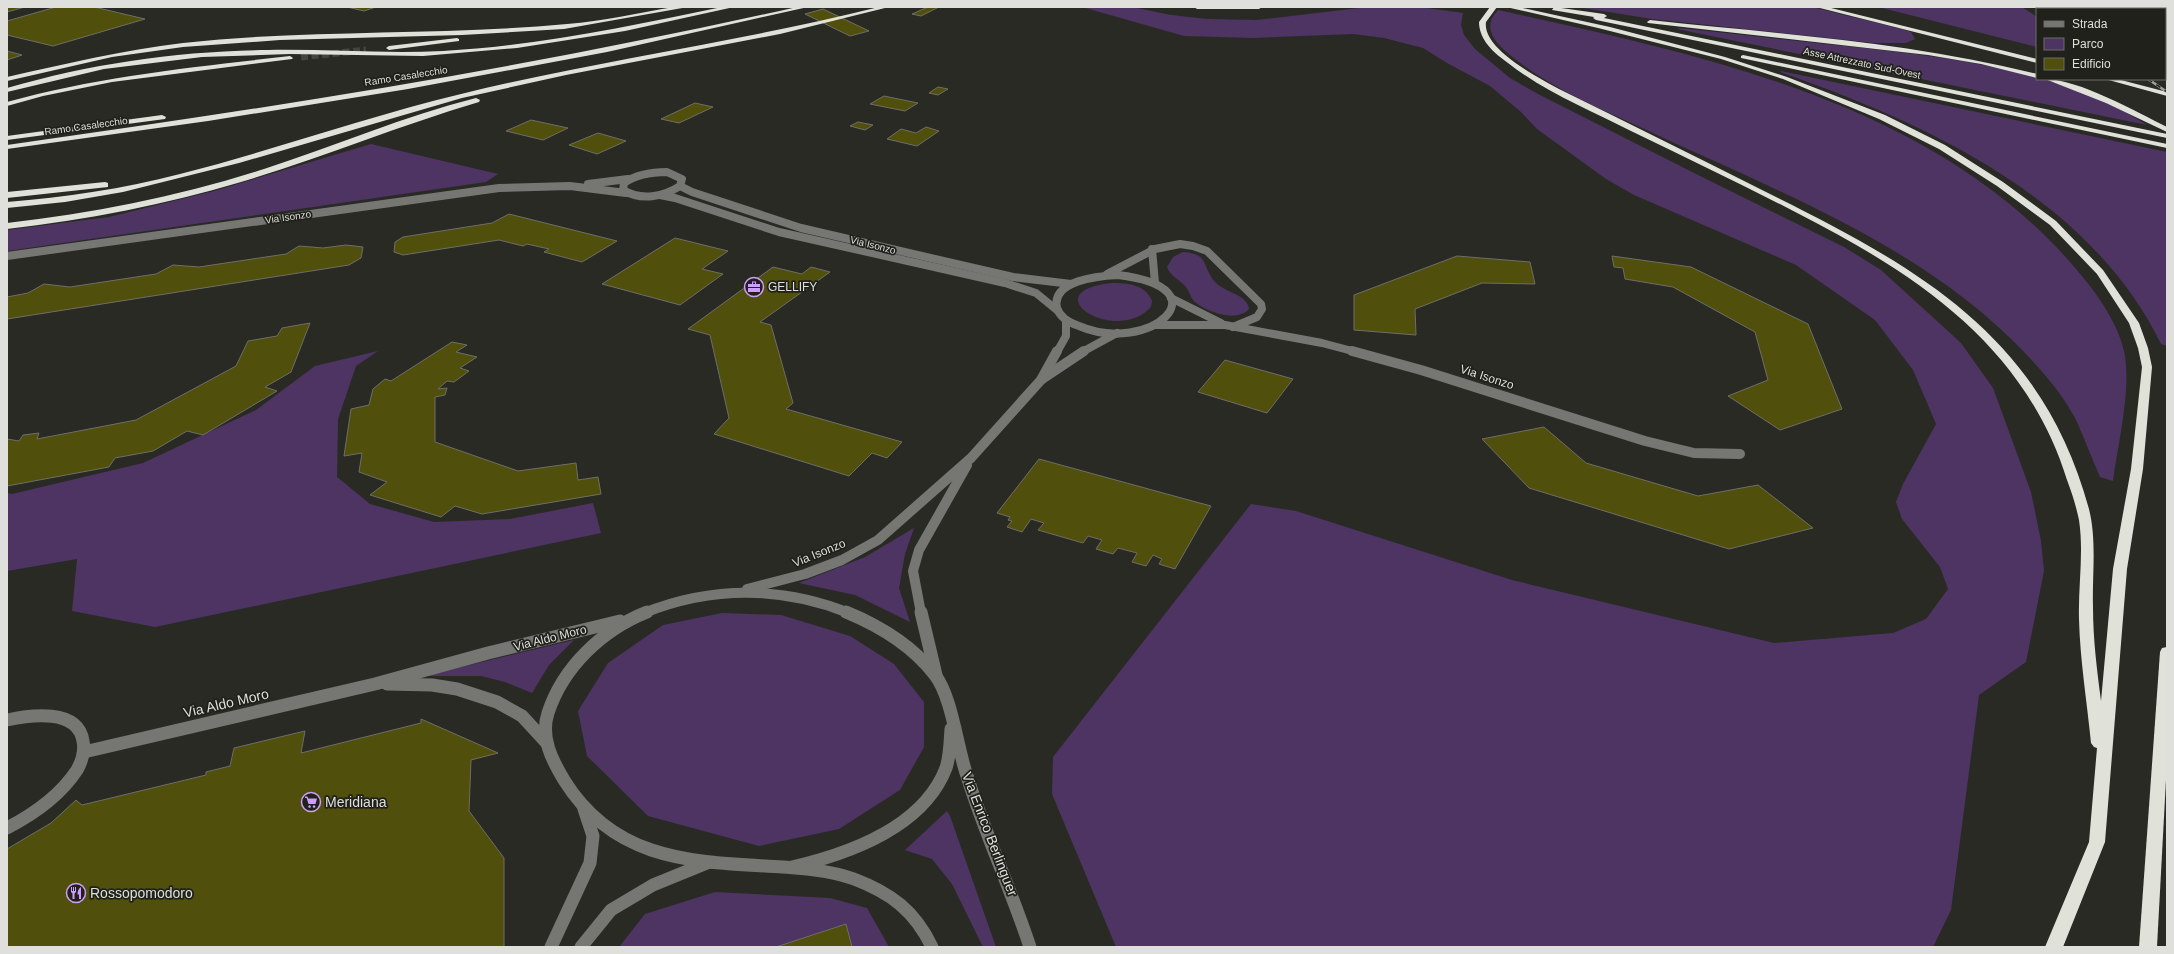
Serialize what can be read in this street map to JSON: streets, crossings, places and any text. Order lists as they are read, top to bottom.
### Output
{
  "streets": {
    "highway": ["Asse Attrezzato Sud-Ovest", "Ramo Casalecchio"],
    "street": ["Via Isonzo", "Via Aldo Moro", "Via Enrico Berlinguer"]
  },
  "crossings": [
    ["Via Isonzo", "Via Enrico Berlinguer"],
    ["Via Aldo Moro", "Via Enrico Berlinguer"]
  ],
  "places": {
    "office": ["GELLIFY"],
    "supermarket": ["Meridiana"],
    "restaurant": ["Rossopomodoro"]
  },
  "legend": ["Strada", "Parco", "Edificio"]
}
